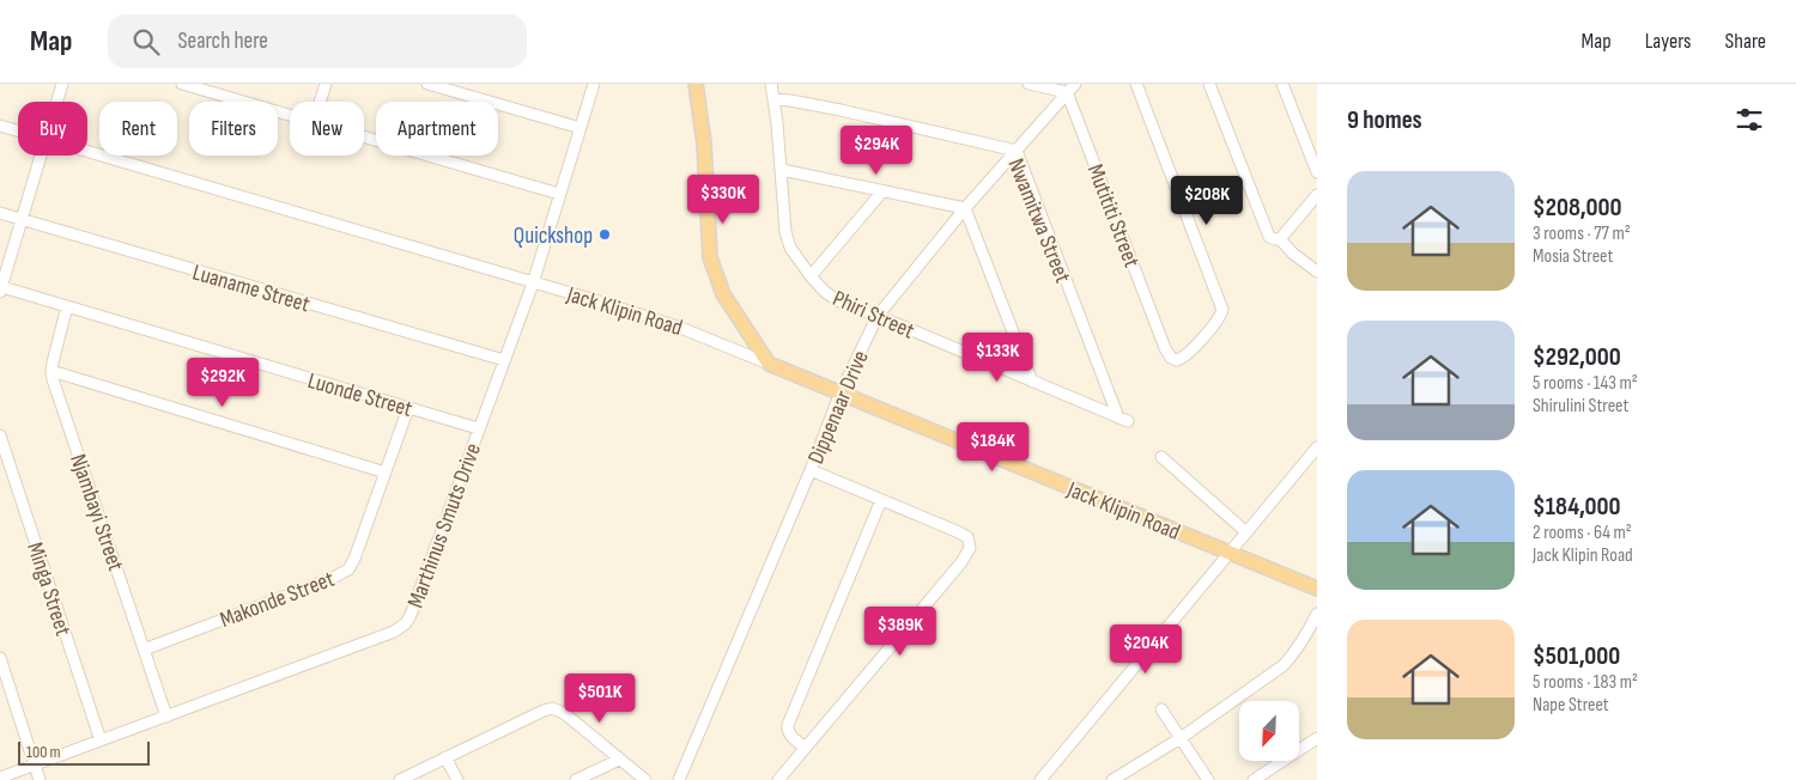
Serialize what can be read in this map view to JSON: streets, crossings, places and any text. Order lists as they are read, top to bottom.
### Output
{
  "streets": {
    "main road": ["Jack Klipin Road"],
    "street": [
      "Mutititi Street",
      "Nwamitwa Street",
      "Luaname Street",
      "Phiri Street",
      "Luonde Street",
      "Dippenaar Drive",
      "Njambayi Street",
      "Marthinus Smuts Drive",
      "Minga Street",
      "Makonde Street"
    ]
  },
  "crossings": [
    ["Mutititi Street", "Dippenaar Drive"],
    ["Nwamitwa Street", "Phiri Street"],
    ["Nwamitwa Street", "Dippenaar Drive"],
    ["Luaname Street", "Marthinus Smuts Drive"],
    ["Jack Klipin Road", "Dippenaar Drive"],
    ["Jack Klipin Road", "Marthinus Smuts Drive"],
    ["Phiri Street", "Dippenaar Drive"],
    ["Luonde Street", "Marthinus Smuts Drive"],
    ["Luonde Street", "Makonde Street"],
    ["Njambayi Street", "Marthinus Smuts Drive"],
    ["Njambayi Street", "Makonde Street"],
    ["Marthinus Smuts Drive", "Minga Street"]
  ],
  "places": ["Quickshop"],
  "scale_bar": "100 m",
  "north": "bottom left",
  "page": {
    "header": "Map",
    "search": "Search here",
    "nav": ["Map", "Layers", "Share"],
    "heading": "9 homes",
    "chip": [
      "Buy",
      "Rent",
      "Filters",
      "New",
      "Apartment"
    ],
    "price": [
      "$294K",
      "$330K",
      "$208K",
      "$133K",
      "$292K",
      "$184K",
      "$389K",
      "$204K",
      "$501K"
    ],
    "list": [
      {
        "name": "$208,000",
        "note": "3 rooms · 77 m² · Mosia Street"
      },
      {
        "name": "$292,000",
        "note": "5 rooms · 143 m² · Shirulini Street"
      },
      {
        "name": "$184,000",
        "note": "2 rooms · 64 m² · Jack Klipin Road"
      },
      {
        "name": "$501,000",
        "note": "5 rooms · 183 m² · Nape Street"
      }
    ],
    "scale": "100 m"
  }
}
